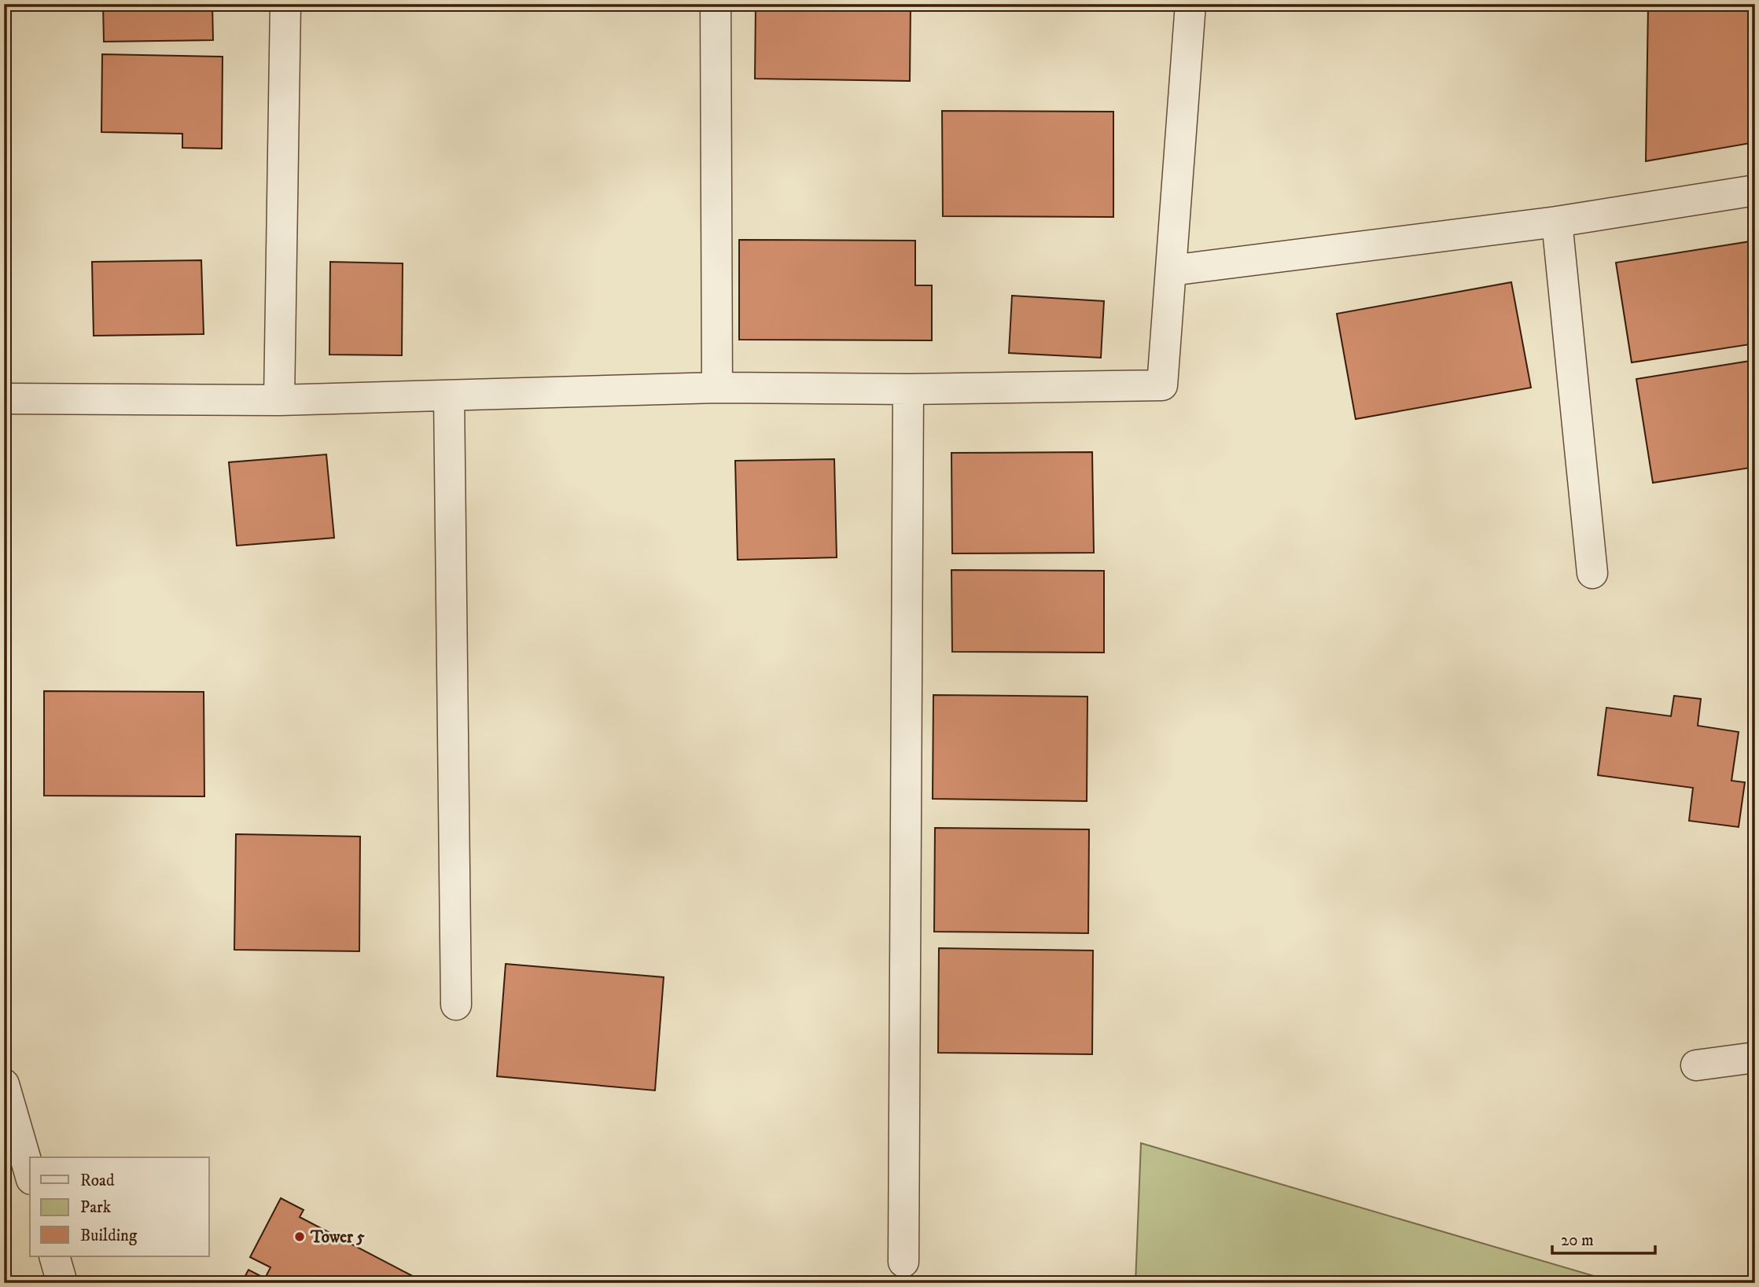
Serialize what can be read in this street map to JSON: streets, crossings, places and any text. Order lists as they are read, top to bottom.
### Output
{
  "places": ["Tower 5"],
  "legend": ["Road", "Park", "Building"],
  "scale_bar": "20 m"
}
